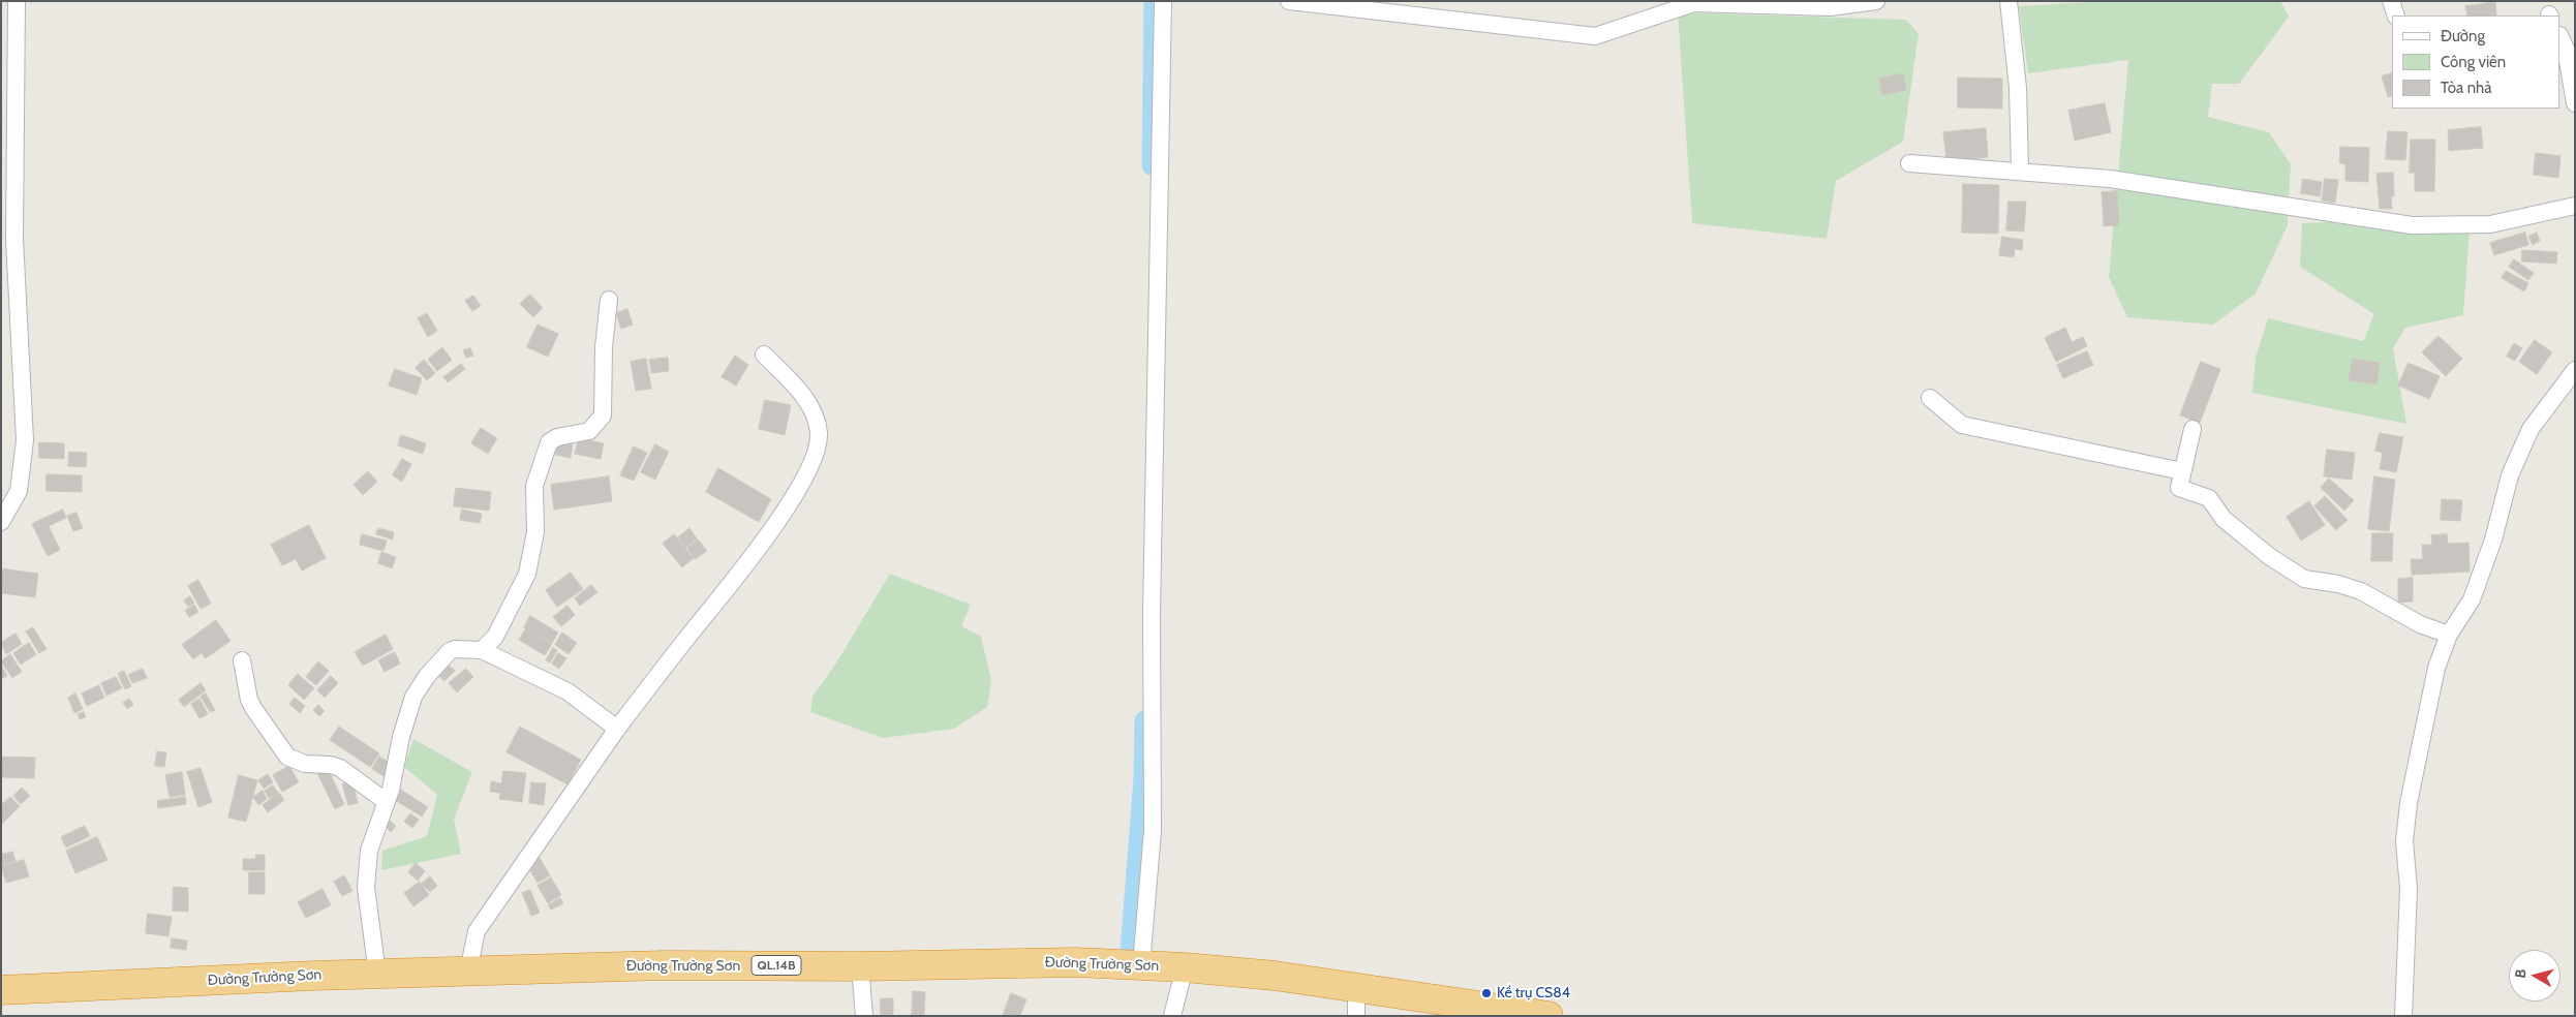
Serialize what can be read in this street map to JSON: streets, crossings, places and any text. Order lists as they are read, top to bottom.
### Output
{
  "streets": {
    "highway": ["Đường Trường Sơn", "QL.14B"]
  },
  "places": ["Kề trụ CS84"],
  "legend": ["Đường", "Công viên", "Tòa nhà"],
  "north": "left"
}
